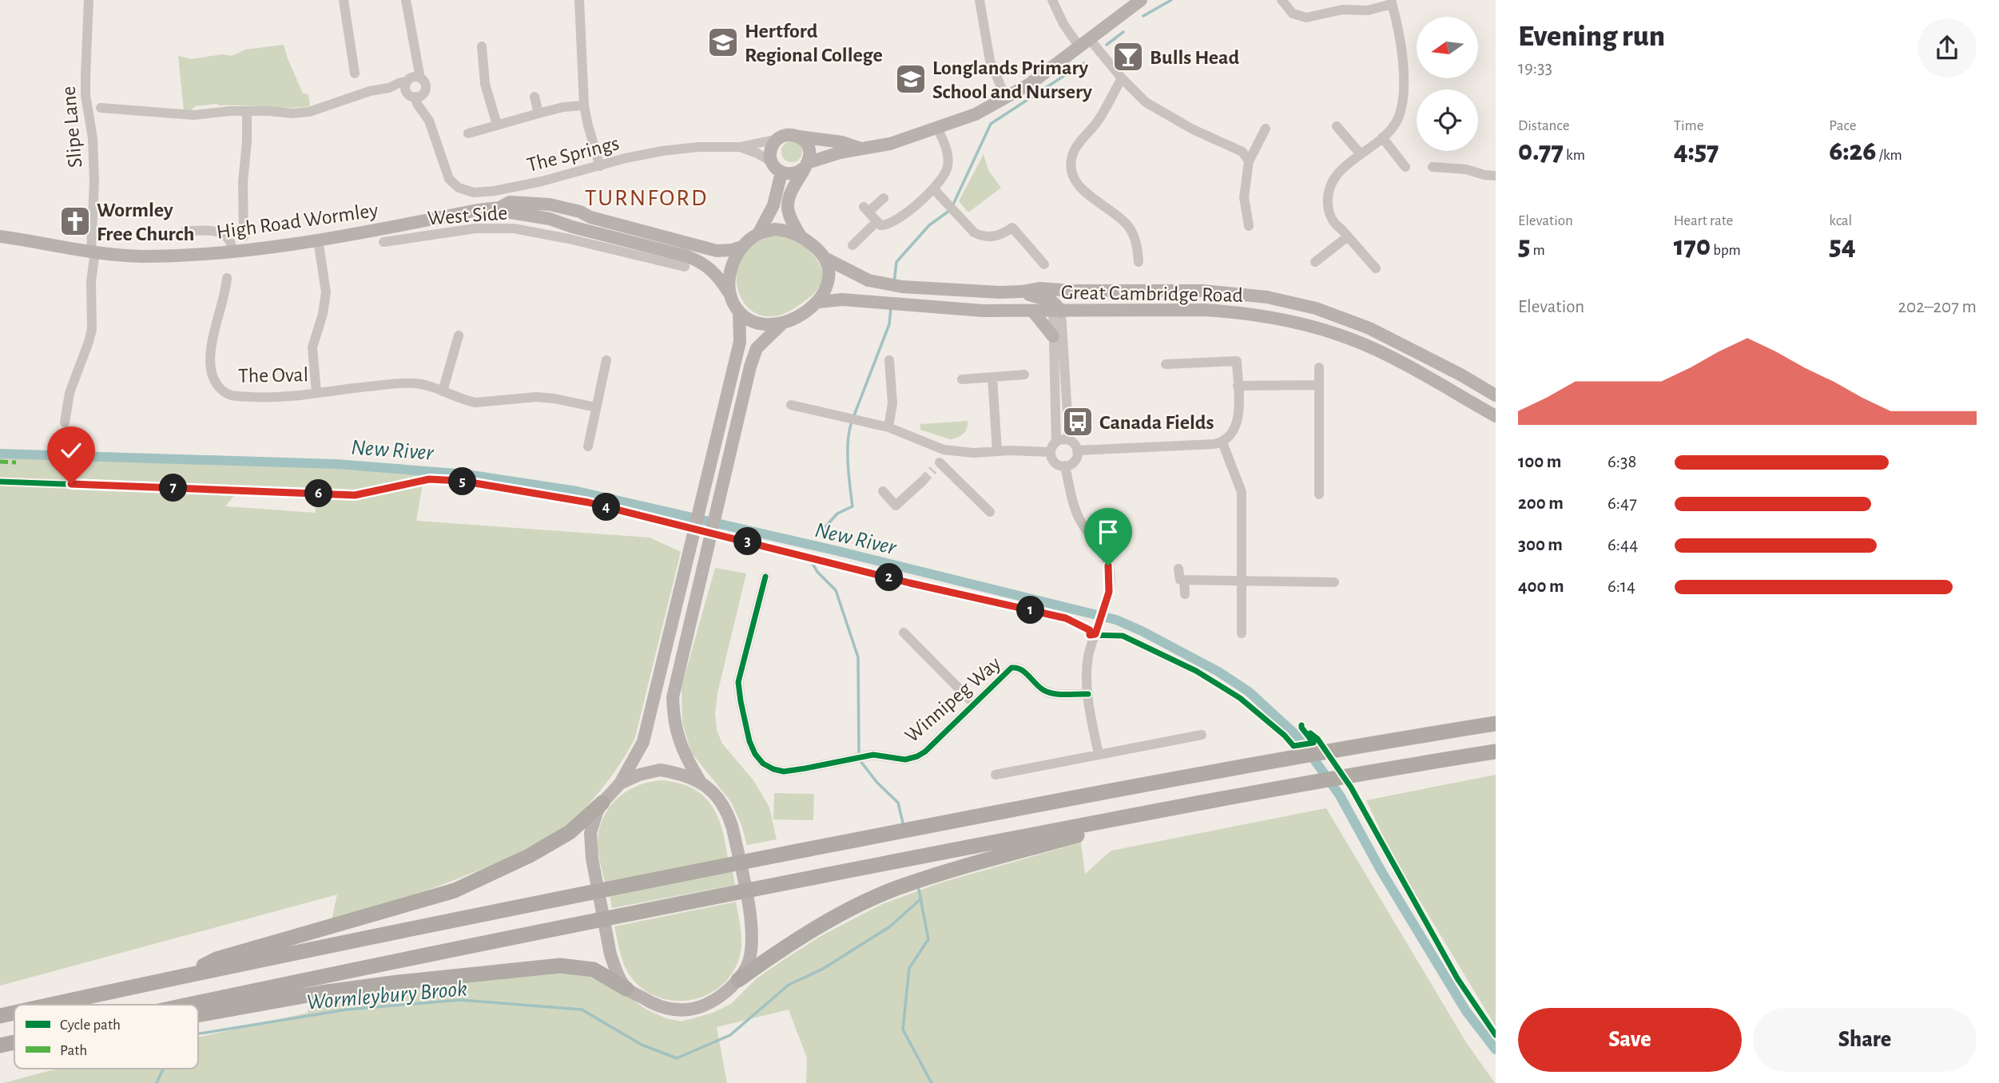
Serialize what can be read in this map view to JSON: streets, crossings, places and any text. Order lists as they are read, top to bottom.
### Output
{
  "streets": {
    "main road": ["High Road Wormley", "Great Cambridge Road"],
    "street": [
      "Slipe Lane",
      "The Springs",
      "West Side",
      "The Oval",
      "Winnipeg Way"
    ]
  },
  "crossings": [
    ["Slipe Lane", "High Road Wormley"],
    ["High Road Wormley", "Great Cambridge Road"]
  ],
  "districts": ["TURNFORD"],
  "water": ["New River", "Wormleybury Brook"],
  "places": {
    "school or university": ["Hertford Regional College", "Longlands Primary School and Nursery"],
    "bar": ["Bulls Head"],
    "church": ["Wormley Free Church"],
    "bus stop": ["Canada Fields"]
  },
  "legend": ["Cycle path", "Path"],
  "north": "left",
  "page": {
    "heading": ["Evening run", "19:33"],
    "stats": [
      ["Distance", "0.77 km"],
      ["Time", "4:57"],
      ["Pace", "6:26 /km"],
      ["Elevation", "5 m"],
      ["Heart rate", "170 bpm"],
      ["kcal", "54"]
    ],
    "chart": ["Elevation", "202–207 m"],
    "list": [
      {
        "name": "100 m",
        "note": "6:38"
      },
      {
        "name": "200 m",
        "note": "6:47"
      },
      {
        "name": "300 m",
        "note": "6:44"
      },
      {
        "name": "400 m",
        "note": "6:14"
      }
    ],
    "pins": [
      "5",
      "7",
      "6",
      "4",
      "3",
      "2",
      "1"
    ],
    "buttons": ["Save", "Share"]
  }
}
